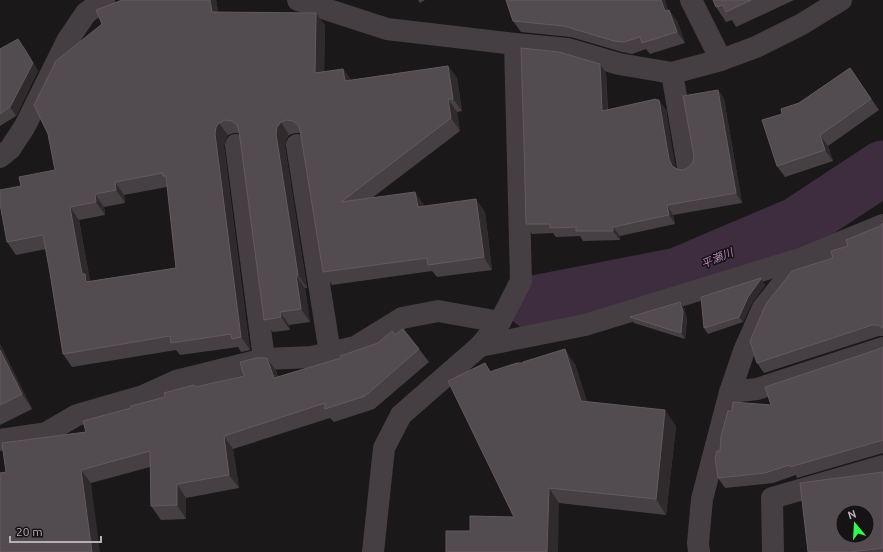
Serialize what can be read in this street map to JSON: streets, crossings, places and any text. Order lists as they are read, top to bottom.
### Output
{
  "water": ["平瀬川"],
  "scale_bar": "20 m",
  "north": "top"
}
